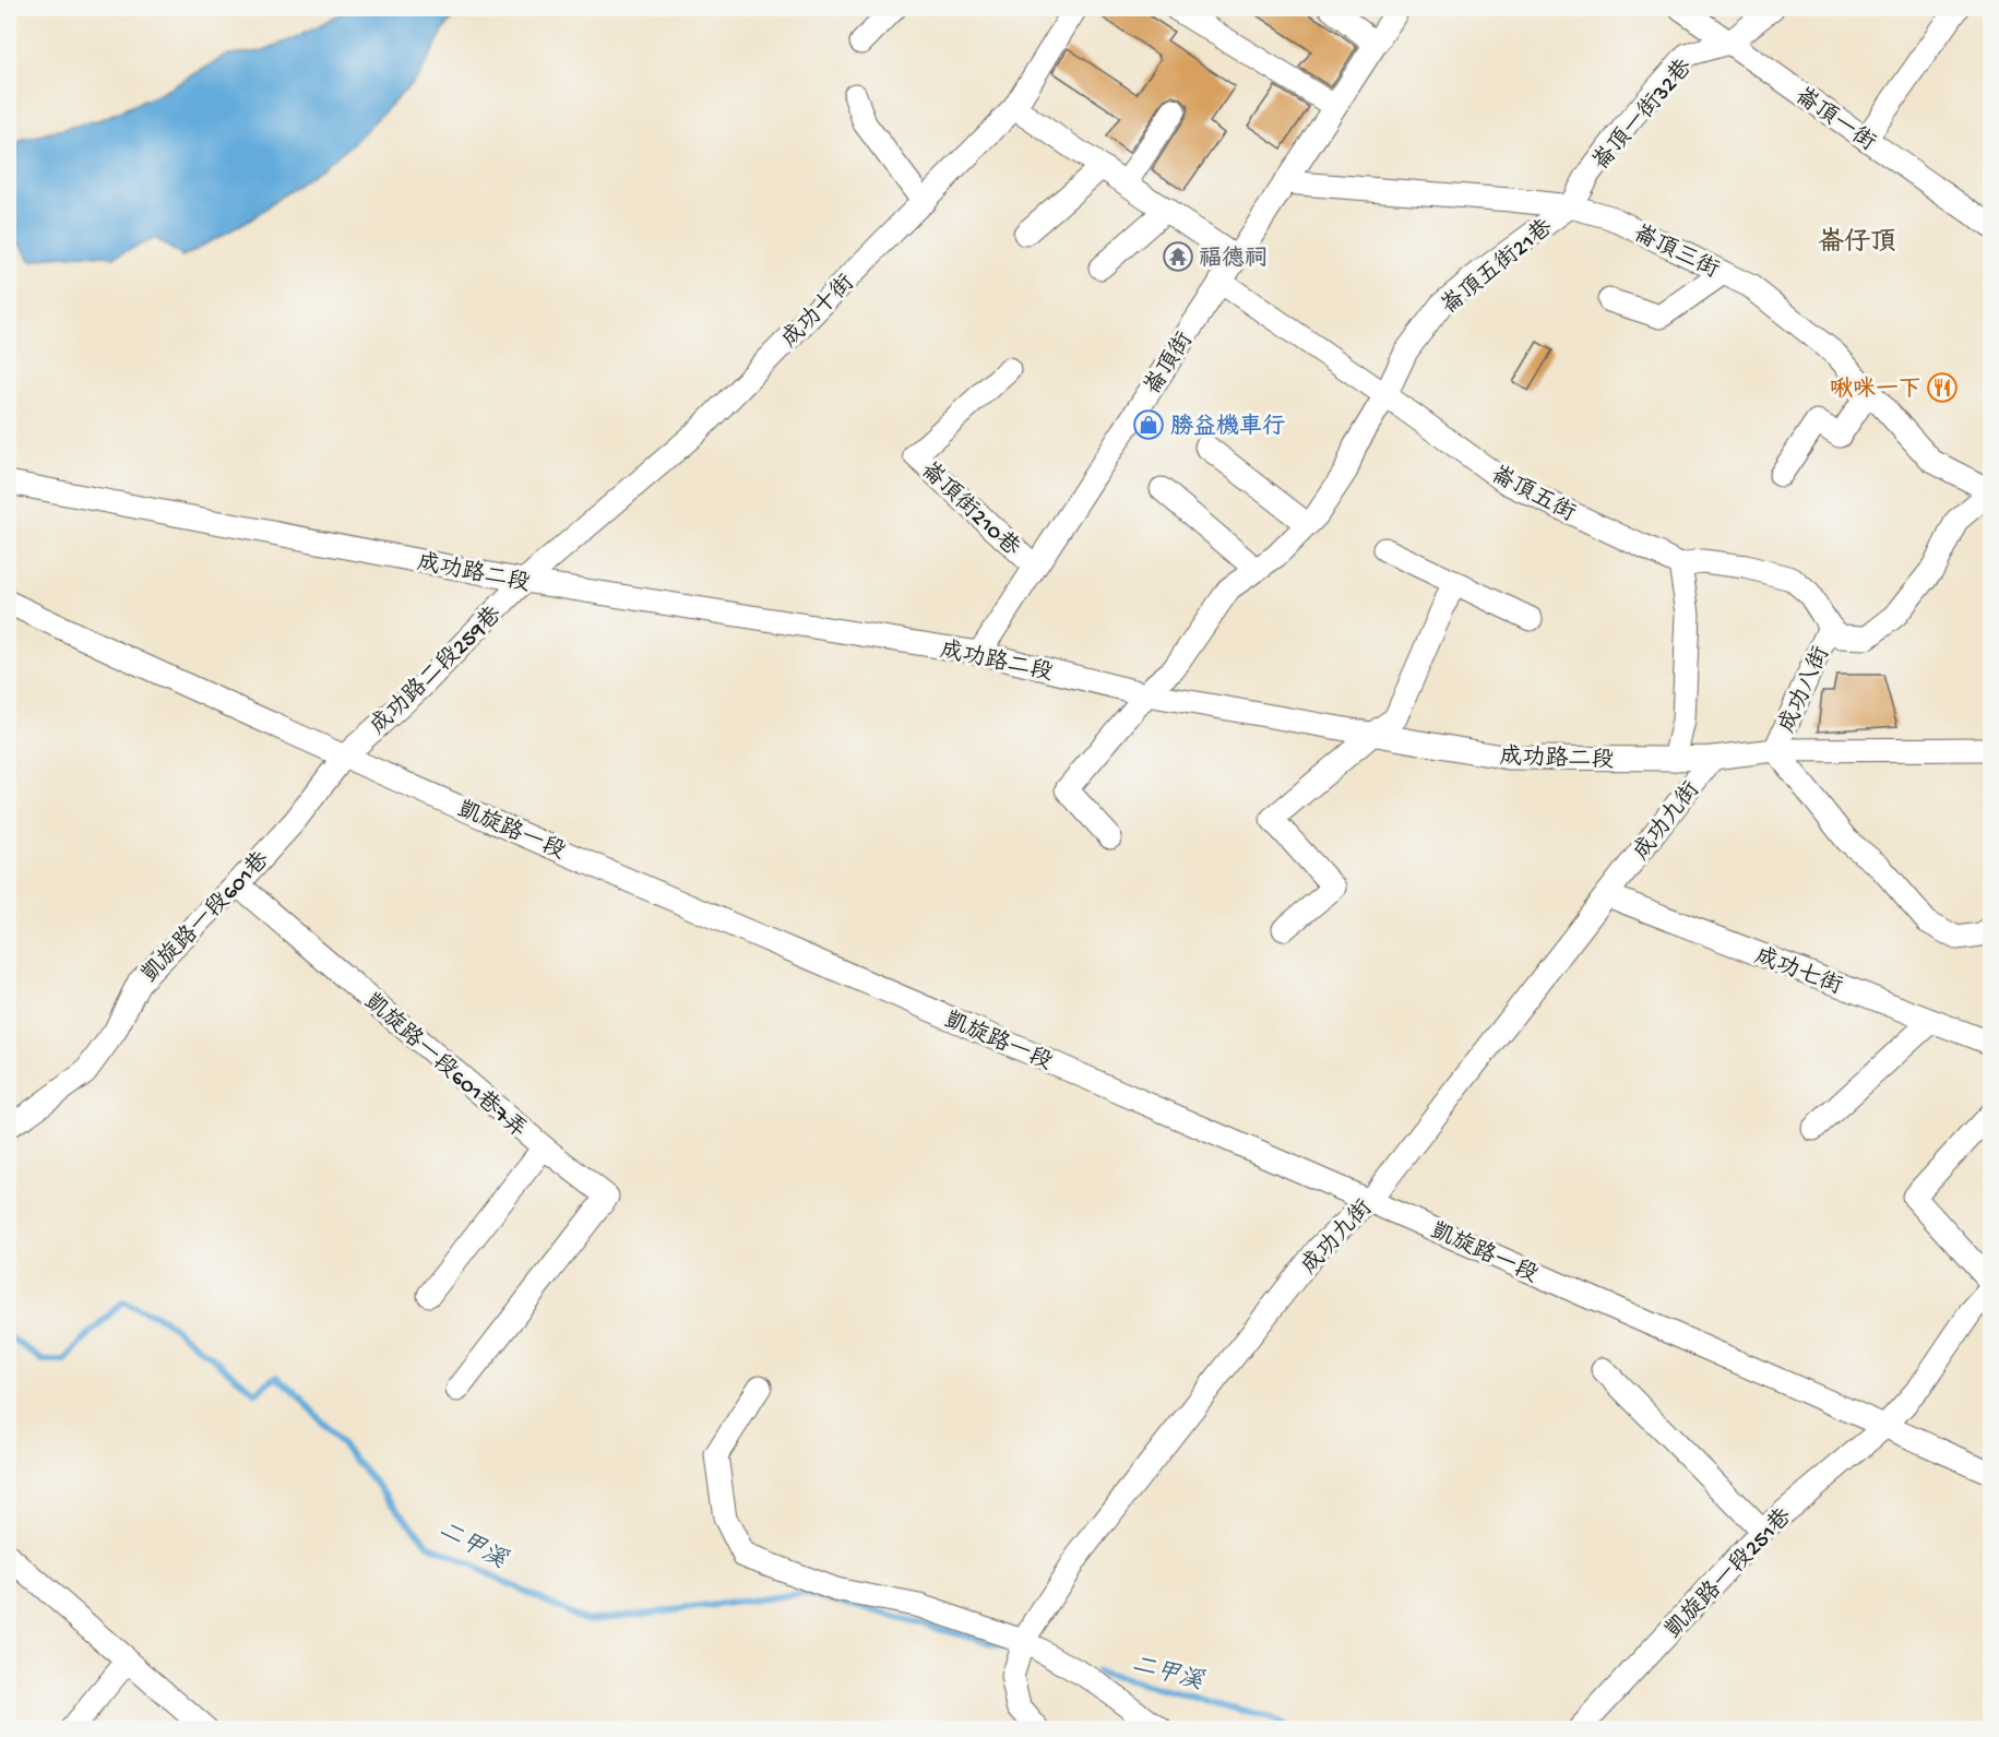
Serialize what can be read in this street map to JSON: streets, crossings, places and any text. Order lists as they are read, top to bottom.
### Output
{
  "streets": {
    "street": [
      "崙頂一街32巷",
      "崙頂一街",
      "崙頂三街",
      "崙頂五街21巷",
      "成功十街",
      "崙頂街",
      "崙頂五街",
      "崙頂街210巷",
      "成功路二段",
      "成功路二段259巷",
      "成功八街",
      "成功九街",
      "凱旋路一段",
      "凱旋路一段601巷",
      "成功七街",
      "凱旋路一段601巷7弄",
      "凱旋路一段251巷"
    ]
  },
  "crossings": [
    ["崙頂一街32巷", "崙頂一街"],
    ["崙頂一街32巷", "崙頂三街"],
    ["崙頂一街32巷", "崙頂五街21巷"],
    ["崙頂三街", "崙頂五街21巷"],
    ["崙頂三街", "崙頂街"],
    ["崙頂三街", "成功八街"],
    ["崙頂五街21巷", "崙頂五街"],
    ["崙頂五街21巷", "成功路二段"],
    ["成功十街", "成功路二段"],
    ["成功十街", "成功路二段259巷"],
    ["崙頂街", "崙頂五街"],
    ["崙頂街", "崙頂街210巷"],
    ["崙頂街", "成功路二段"],
    ["崙頂五街", "成功八街"],
    ["成功路二段", "成功路二段259巷"],
    ["成功路二段", "成功八街"],
    ["成功路二段", "成功九街"],
    ["成功路二段259巷", "凱旋路一段"],
    ["成功路二段259巷", "凱旋路一段601巷"],
    ["成功九街", "凱旋路一段"],
    ["成功九街", "成功七街"],
    ["凱旋路一段", "凱旋路一段601巷"],
    ["凱旋路一段", "凱旋路一段251巷"],
    ["凱旋路一段601巷", "凱旋路一段601巷7弄"]
  ],
  "districts": ["崙仔頂"],
  "water": ["二甲溪"],
  "places": {
    "temple": ["福德祠"],
    "restaurant": ["啾咪一下"],
    "shop": ["勝益機車行"]
  }
}
